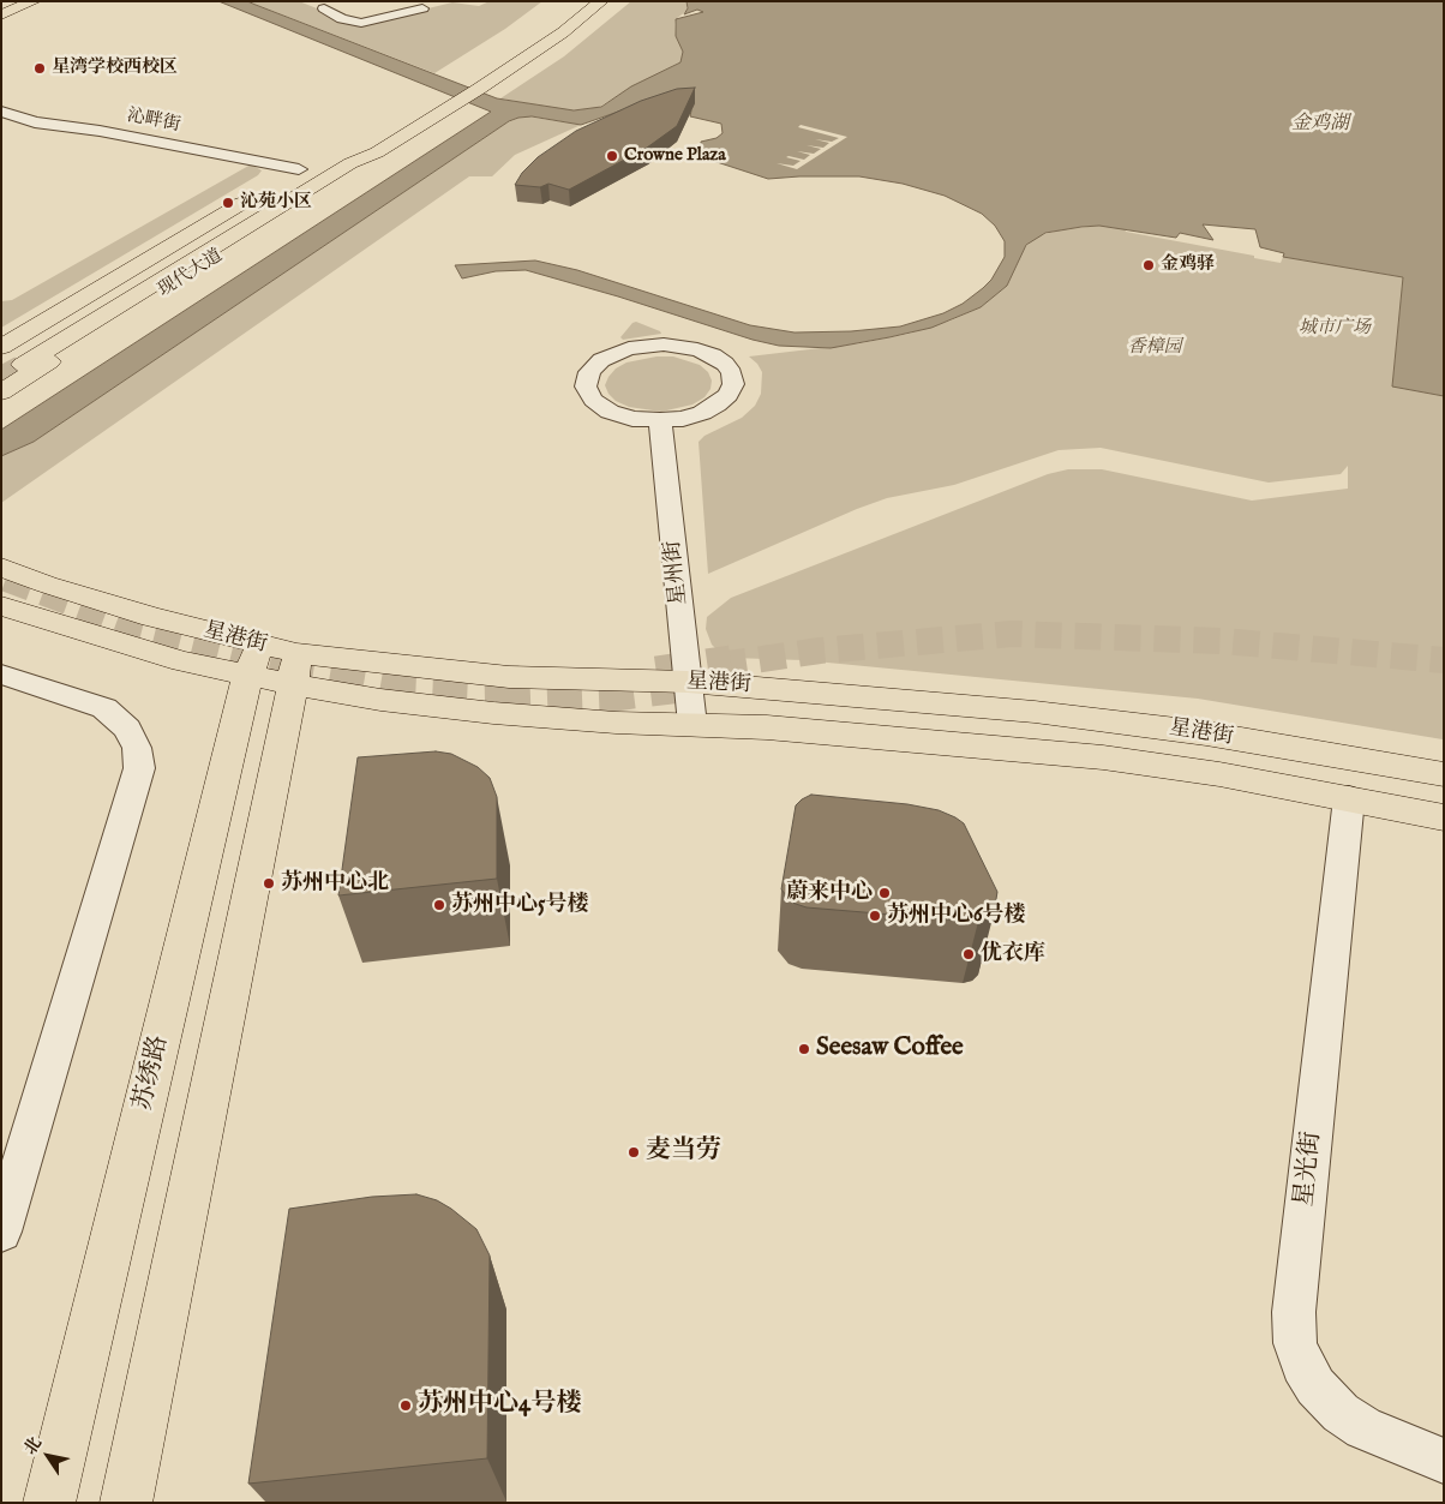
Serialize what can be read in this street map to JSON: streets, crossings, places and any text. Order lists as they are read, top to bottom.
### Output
{
  "streets": {
    "main road": ["现代大道", "星港街", "苏绣路"],
    "street": ["沁畔街", "星州街", "星光街"]
  },
  "crossings": [
    ["沁畔街", "现代大道"],
    ["星州街", "星港街"],
    ["星港街", "苏绣路"],
    ["星港街", "星光街"]
  ],
  "water": ["金鸡湖"],
  "parks": ["城市广场", "香樟园"],
  "places": [
    "星湾学校西校区",
    "Crowne Plaza",
    "沁苑小区",
    "金鸡驿",
    "苏州中心北",
    "蔚来中心",
    "苏州中心5号楼",
    "苏州中心6号楼",
    "优衣库",
    "Seesaw Coffee",
    "麦当劳",
    "苏州中心4号楼"
  ],
  "north": "top left"
}
